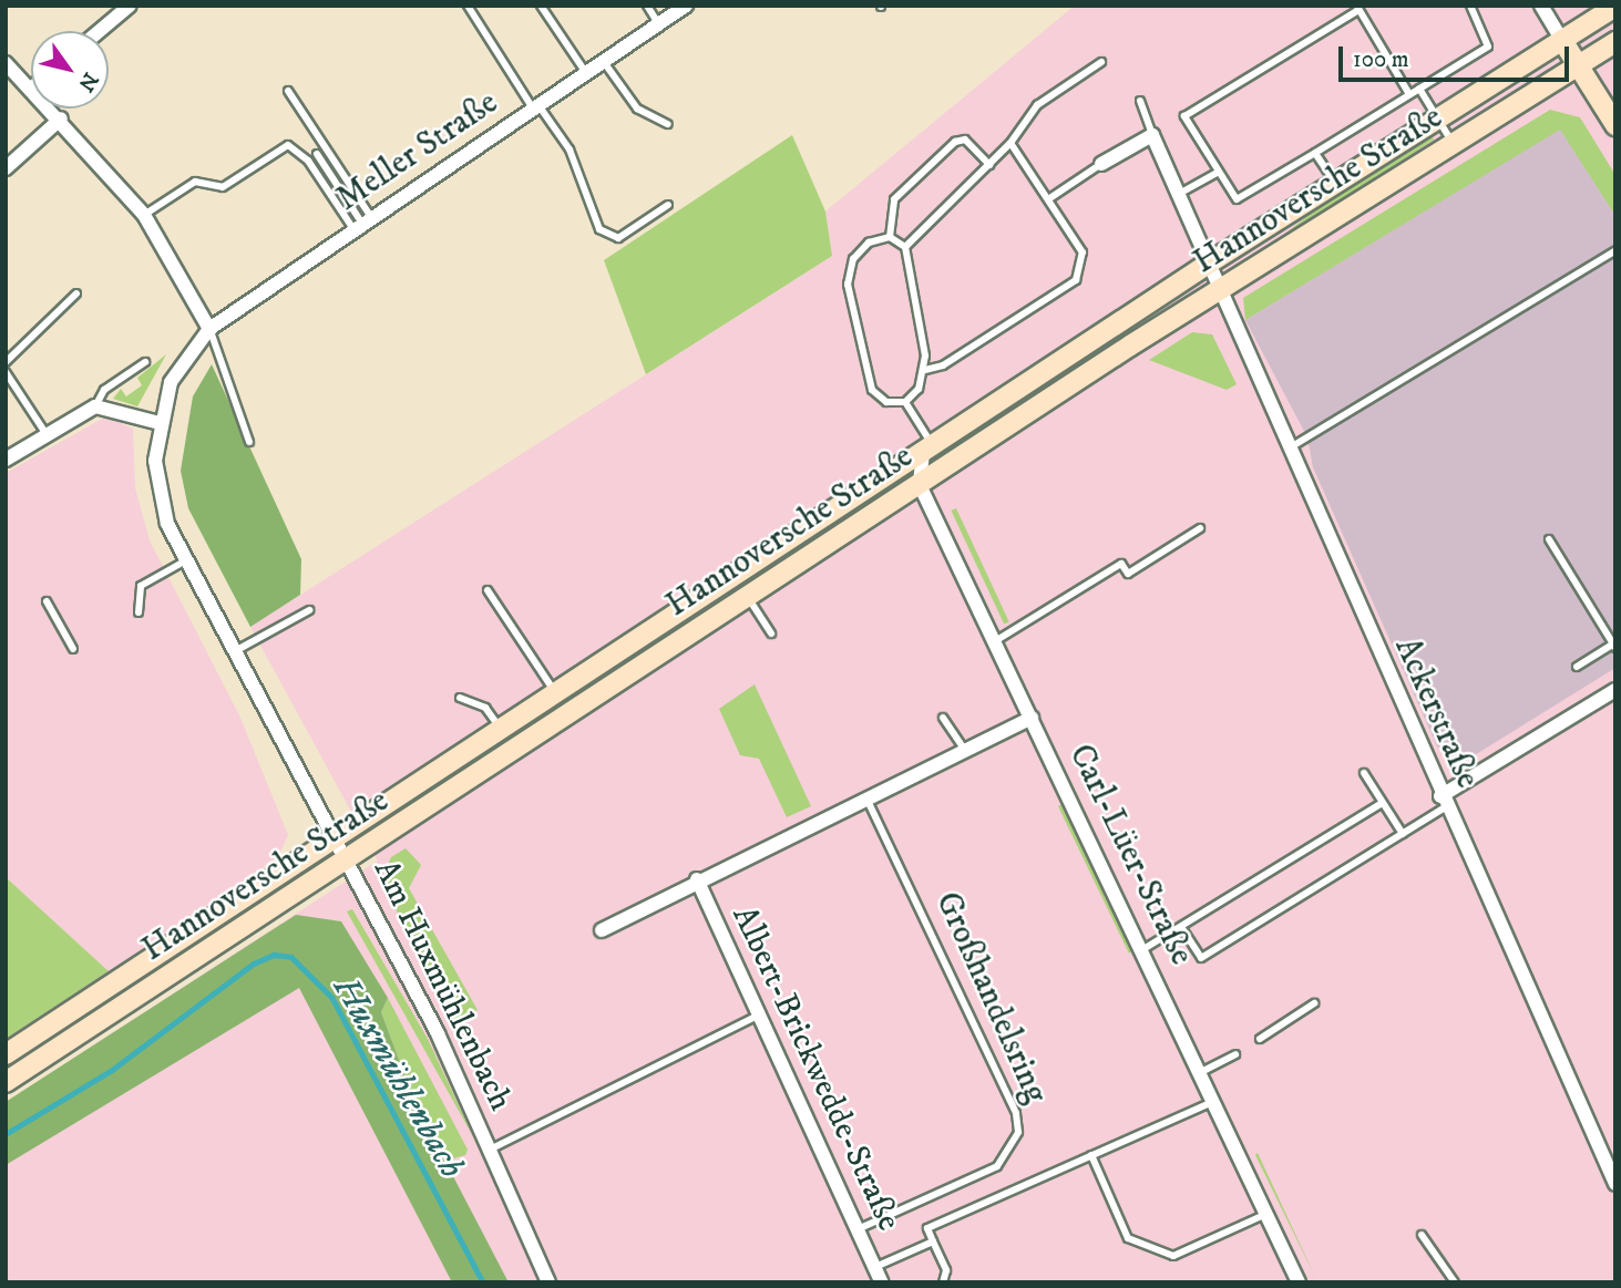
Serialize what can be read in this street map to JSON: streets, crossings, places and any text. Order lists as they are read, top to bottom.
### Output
{
  "streets": {
    "main road": ["Hannoversche Straße"],
    "street": [
      "Meller Straße",
      "Ackerstraße",
      "Carl-Lüer-Straße",
      "Am Huxmühlenbach",
      "Albert-Brickwedde-Straße"
    ],
    "lane": ["Großhandelsring"]
  },
  "crossings": [
    ["Meller Straße", "Am Huxmühlenbach"],
    ["Hannoversche Straße", "Ackerstraße"],
    ["Hannoversche Straße", "Carl-Lüer-Straße"],
    ["Hannoversche Straße", "Am Huxmühlenbach"],
    ["Großhandelsring", "Albert-Brickwedde-Straße"]
  ],
  "water": ["Huxmühlenbach"],
  "scale_bar": "100 m",
  "north": "bottom right"
}
